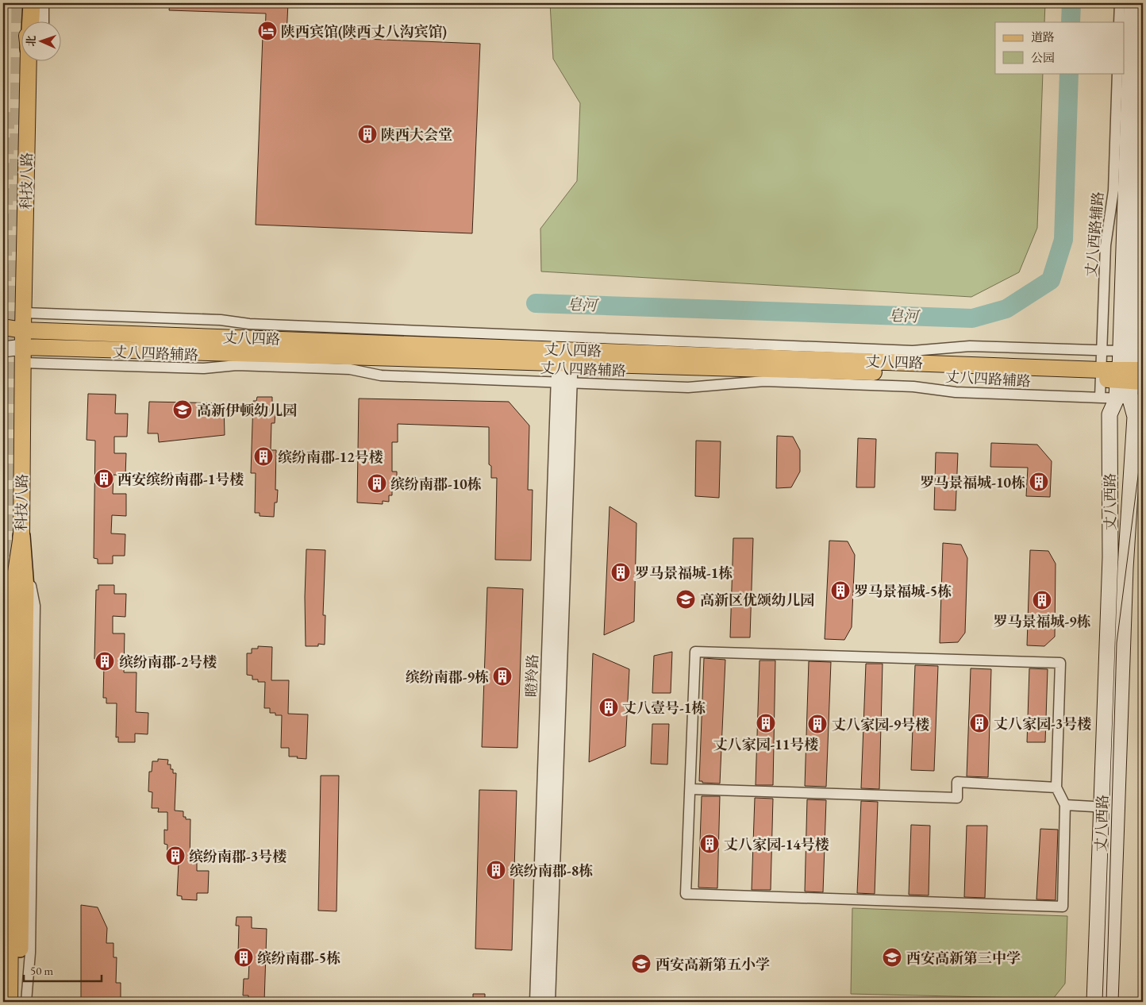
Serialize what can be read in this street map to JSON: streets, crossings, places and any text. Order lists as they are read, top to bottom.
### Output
{
  "streets": {
    "main road": ["科技八路", "丈八四路", "丈八西路"],
    "street": ["丈八西路辅路", "丈八四路辅路", "瞪羚路"]
  },
  "crossings": [
    ["科技八路", "丈八四路"],
    ["科技八路", "丈八四路辅路"],
    ["丈八西路辅路", "丈八四路"],
    ["丈八西路辅路", "丈八四路辅路"],
    ["丈八四路", "丈八西路"],
    ["丈八四路", "瞪羚路"],
    ["丈八四路辅路", "丈八西路"],
    ["丈八四路辅路", "瞪羚路"]
  ],
  "water": ["皂河"],
  "places": {
    "hotel": ["陕西宾馆(陕西丈八沟宾馆)"],
    "building": [
      "陕西大会堂",
      "缤纷南郡-12号楼",
      "西安缤纷南郡-1号楼",
      "罗马景福城-10栋",
      "缤纷南郡-10栋",
      "罗马景福城-1栋",
      "罗马景福城-5栋",
      "罗马景福城-9栋",
      "缤纷南郡-2号楼",
      "缤纷南郡-9栋",
      "丈八壹号-1栋",
      "丈八家园-11号楼",
      "丈八家园-3号楼",
      "丈八家园-9号楼",
      "丈八家园-14号楼",
      "缤纷南郡-3号楼",
      "缤纷南郡-8栋",
      "缤纷南郡-5栋"
    ],
    "school or university": [
      "高新伊顿幼儿园",
      "高新区优颂幼儿园",
      "西安高新第三中学",
      "西安高新第五小学"
    ]
  },
  "legend": ["道路", "公园"],
  "scale_bar": "50 m",
  "north": "left"
}
